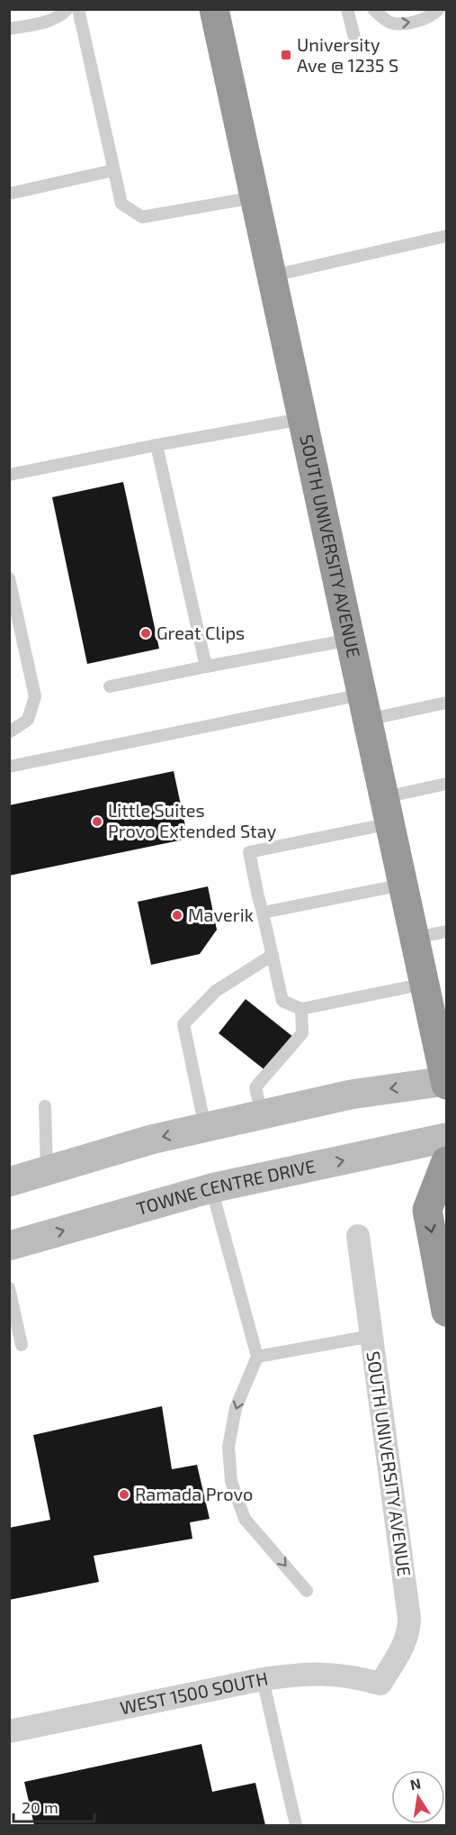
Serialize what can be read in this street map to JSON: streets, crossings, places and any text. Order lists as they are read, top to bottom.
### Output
{
  "streets": {
    "highway": ["SOUTH UNIVERSITY AVENUE"],
    "street": ["TOWNE CENTRE DRIVE", "WEST 1500 SOUTH"]
  },
  "crossings": [
    ["SOUTH UNIVERSITY AVENUE", "WEST 1500 SOUTH"]
  ],
  "places": {
    "transit": ["University Ave @ 1235 S"],
    "other": [
      "Great Clips",
      "Little Suites Provo Extended Stay",
      "Maverik",
      "Ramada Provo"
    ]
  },
  "scale_bar": "20 m",
  "north": "top"
}
